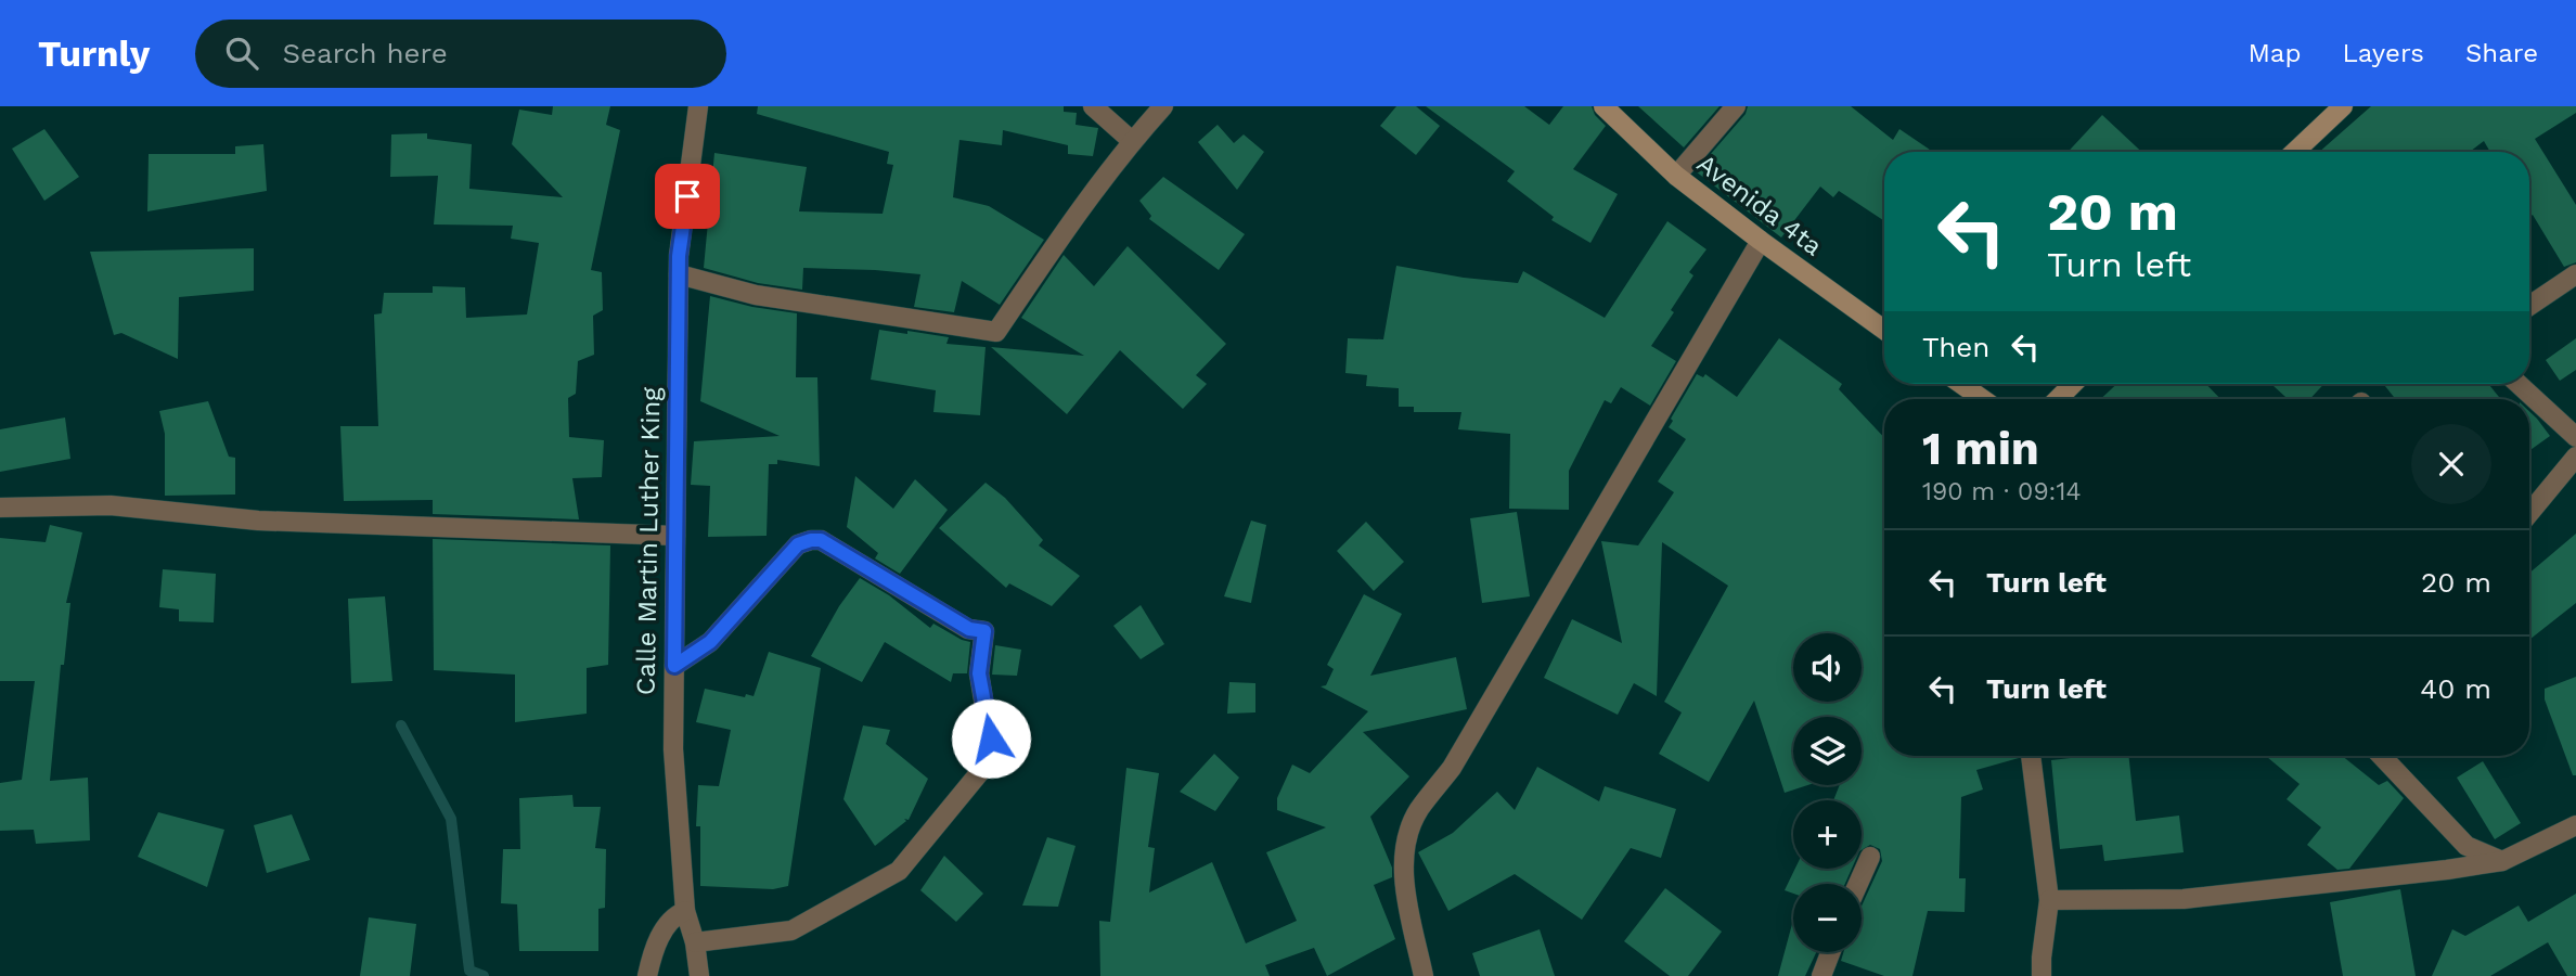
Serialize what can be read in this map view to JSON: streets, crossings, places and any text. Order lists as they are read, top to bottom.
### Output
{
  "streets": {
    "street": ["Avenida 4ta", "Calle Martin Luther King"]
  },
  "page": {
    "header": "Turnly",
    "search": "Search here",
    "nav": ["Map", "Layers", "Share"],
    "turn": ["20 m", "Turn left"],
    "then": "Then",
    "heading": ["1 min", "190 m · 09:14"],
    "list": [
      {
        "name": "Turn left",
        "value": "20 m"
      },
      {
        "name": "Turn left",
        "value": "40 m"
      }
    ],
    "map_buttons": ["+", "−"]
  }
}
